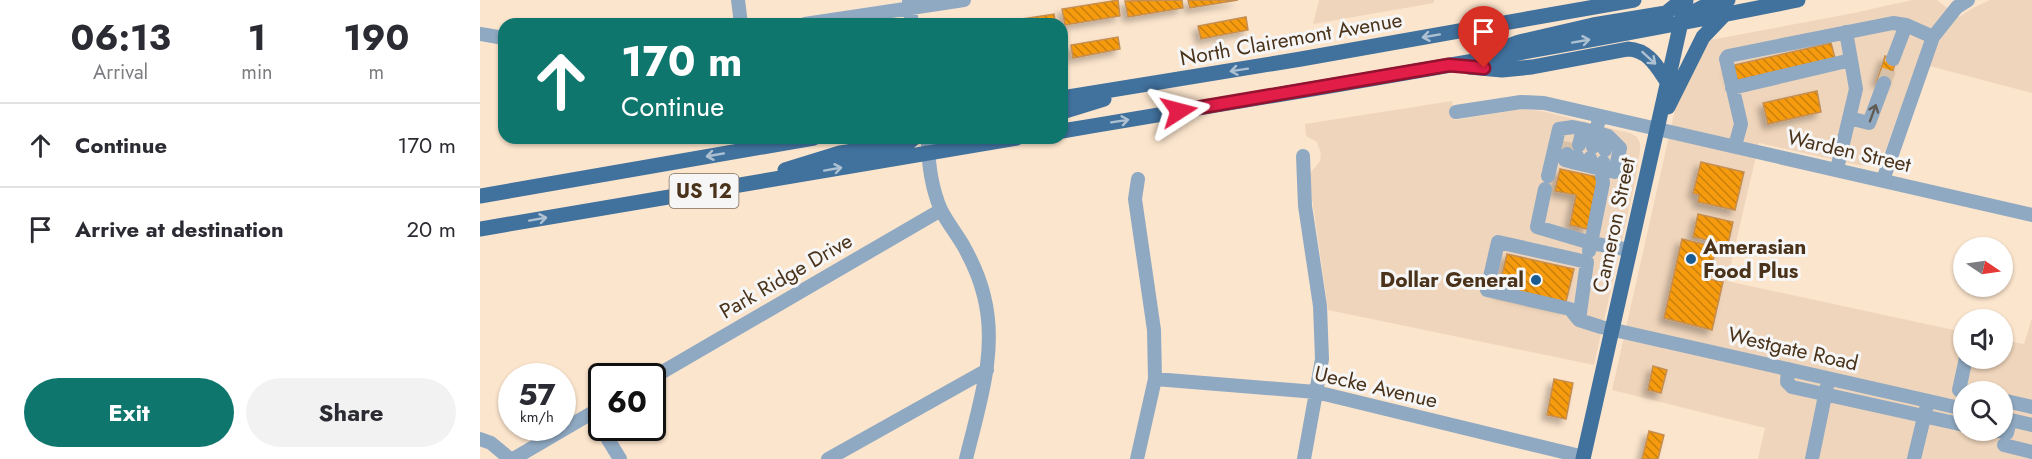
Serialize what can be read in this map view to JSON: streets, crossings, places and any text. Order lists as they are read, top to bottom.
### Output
{
  "streets": {
    "main road": ["North Clairemont Avenue", "US 12", "Cameron Street"],
    "street": [
      "Warden Street",
      "Park Ridge Drive",
      "Westgate Road",
      "Uecke Avenue"
    ]
  },
  "crossings": [
    ["Warden Street", "Cameron Street"],
    ["Cameron Street", "Westgate Road"],
    ["Cameron Street", "Uecke Avenue"]
  ],
  "places": ["Amerasian Food Plus", "Dollar General"],
  "north": "right",
  "page": {
    "eta": [
      "06:13",
      "Arrival",
      "1",
      "min",
      "190",
      "m"
    ],
    "turn": ["170 m", "Continue"],
    "list": [
      {
        "name": "Continue",
        "value": "170 m"
      },
      {
        "name": "Arrive at destination",
        "value": "20 m"
      }
    ],
    "speed": "57 km/h",
    "limit": "60",
    "buttons": ["Exit", "Share"]
  }
}
